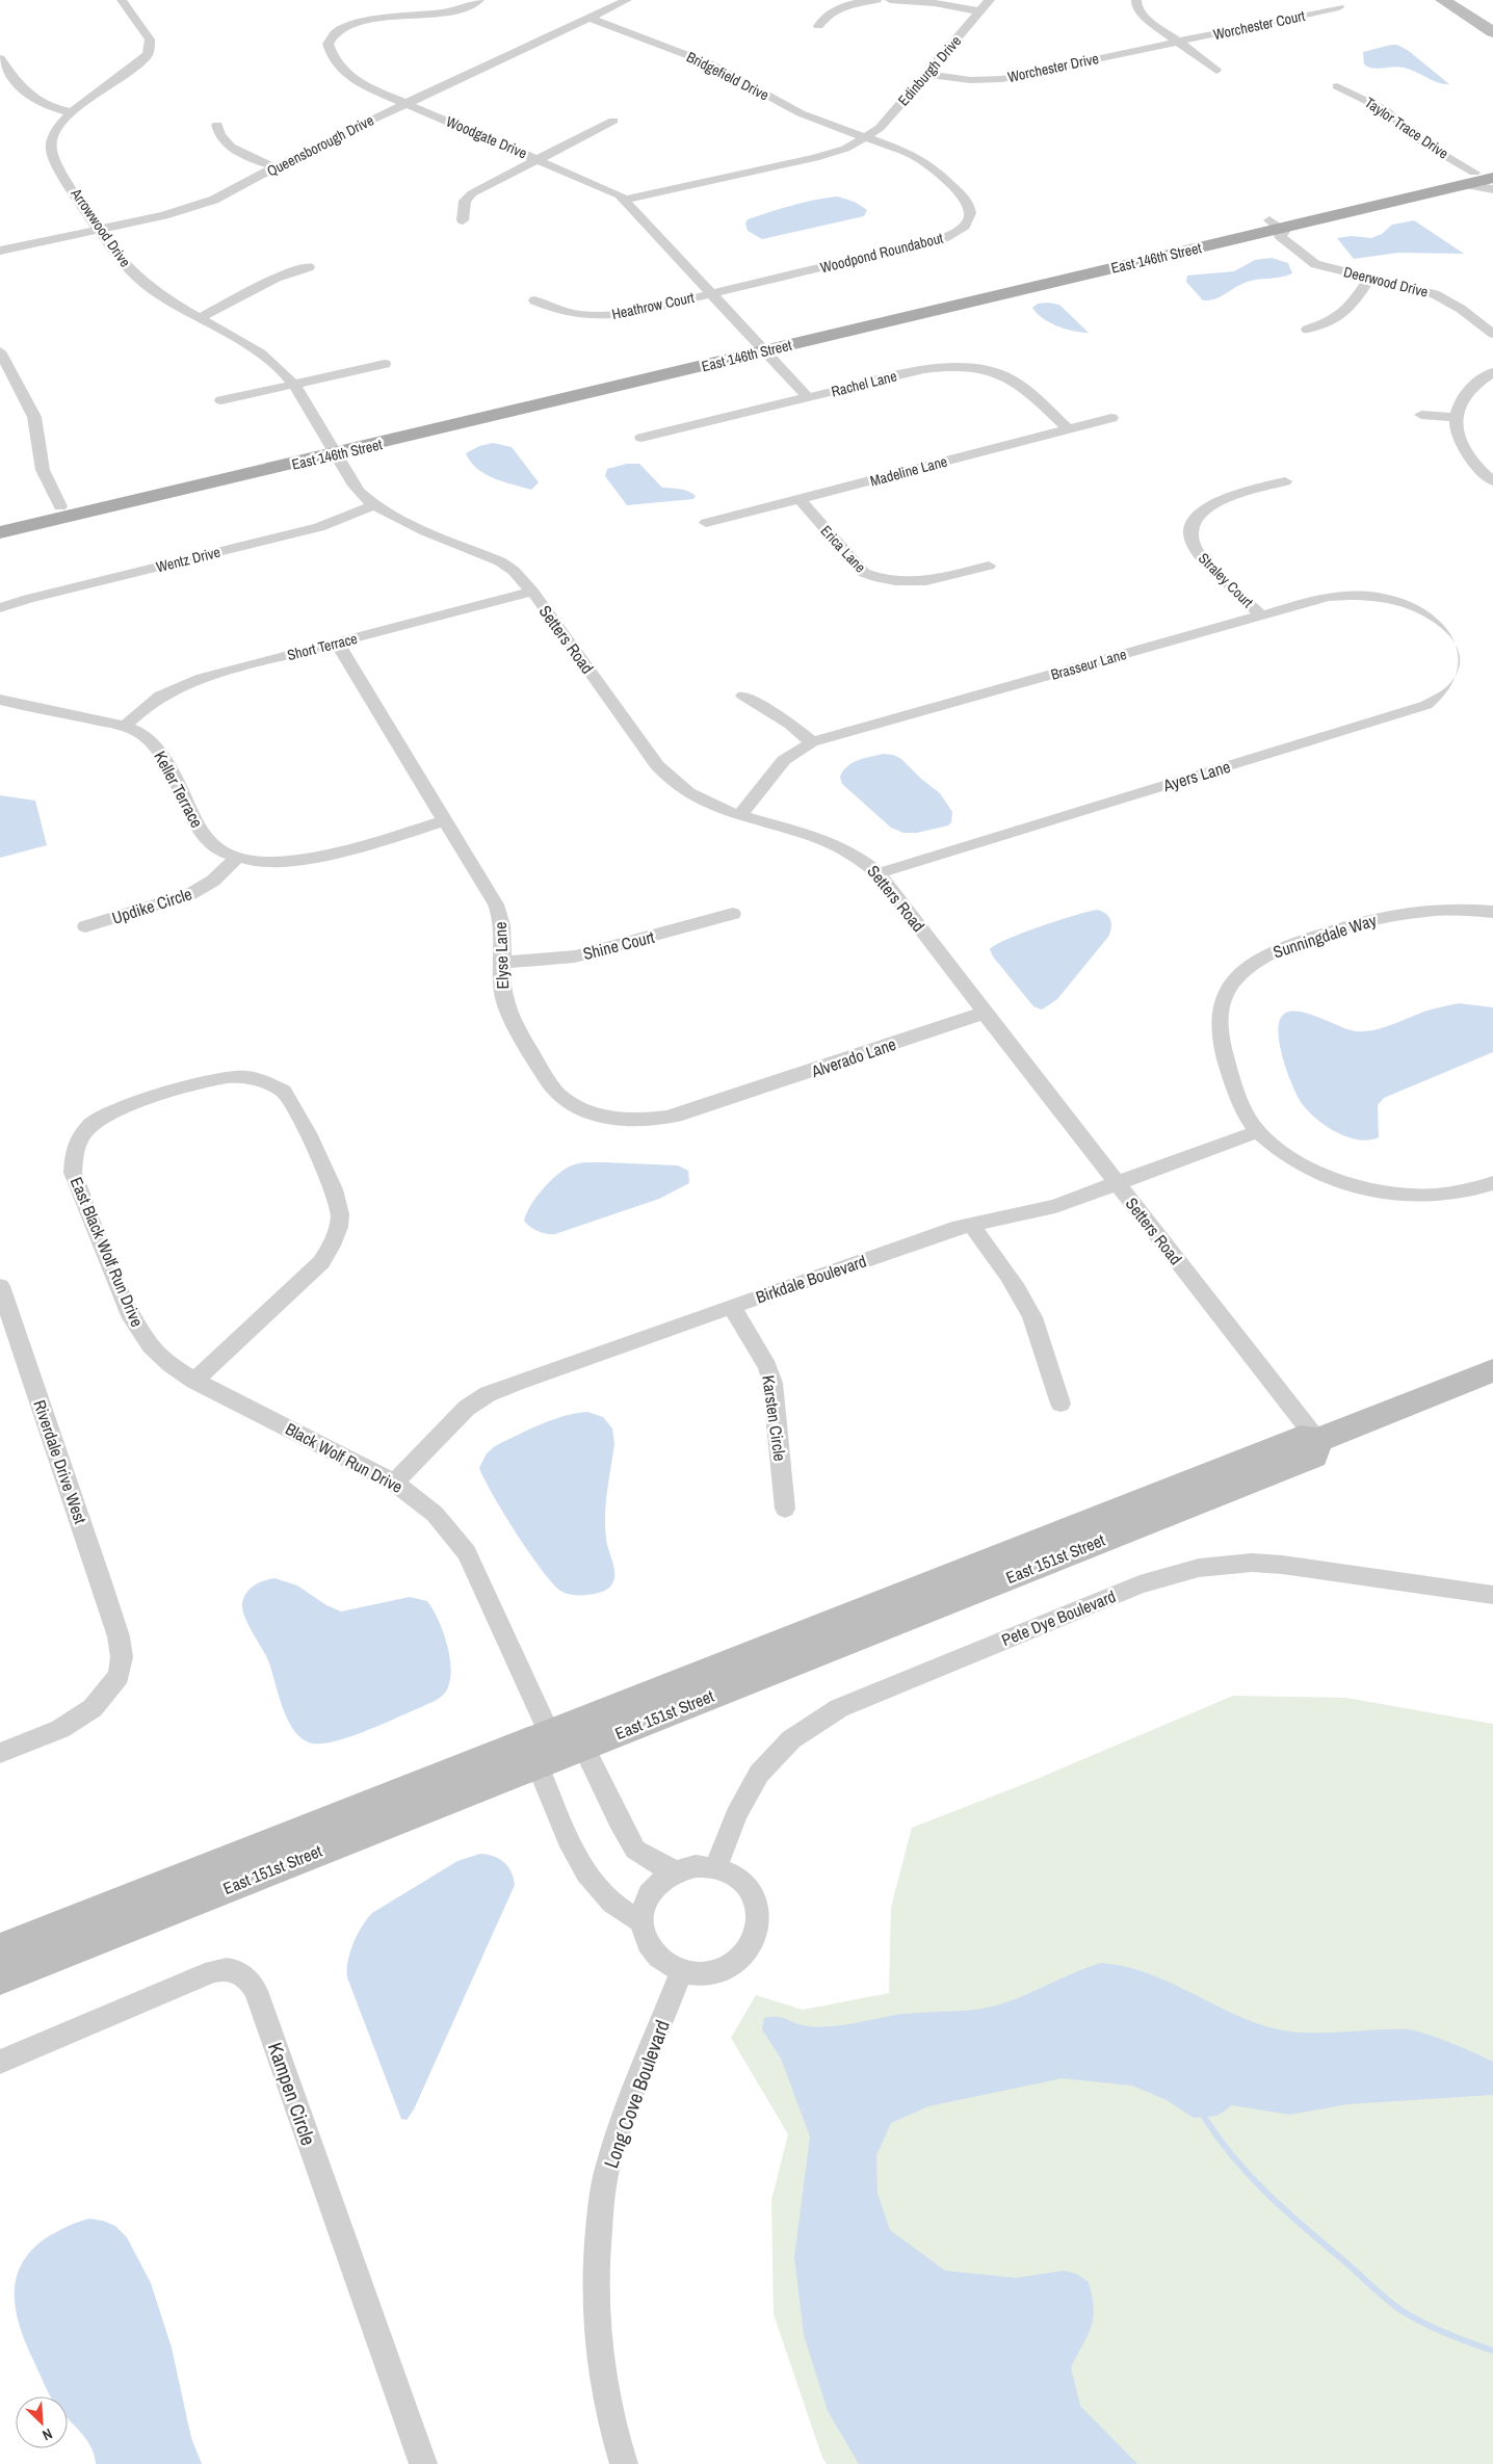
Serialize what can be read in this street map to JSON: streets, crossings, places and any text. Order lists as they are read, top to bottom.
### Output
{
  "streets": {
    "main road": ["East 146th Street"],
    "street": [
      "Worchester Court",
      "Worchester Drive",
      "Edinburgh Drive",
      "Bridgefield Drive",
      "Taylor Trace Drive",
      "Woodgate Drive",
      "Queensborough Drive",
      "Arrowwood Drive",
      "Woodpond Roundabout",
      "Deerwood Drive",
      "Heathrow Court",
      "Rachel Lane",
      "Madeline Lane",
      "Erica Lane",
      "Wentz Drive",
      "Straley Court",
      "Setters Road",
      "Short Terrace",
      "Brasseur Lane",
      "Ayers Lane",
      "Keller Terrace",
      "Updike Circle",
      "Sunningdale Way",
      "Shine Court",
      "Elyse Lane",
      "Alverado Lane",
      "East Black Wolf Run Drive",
      "Birkdale Boulevard",
      "Karsten Circle",
      "Black Wolf Run Drive",
      "Riverdale Drive West",
      "East 151st Street",
      "Pete Dye Boulevard",
      "Kampen Circle",
      "Long Cove Boulevard"
    ]
  },
  "crossings": [
    ["Worchester Court", "Worchester Drive"],
    ["Worchester Drive", "Edinburgh Drive"],
    ["Edinburgh Drive", "Bridgefield Drive"],
    ["Edinburgh Drive", "Woodpond Roundabout"],
    ["Bridgefield Drive", "Queensborough Drive"],
    ["Bridgefield Drive", "Woodpond Roundabout"],
    ["Taylor Trace Drive", "East 146th Street"],
    ["Woodgate Drive", "Queensborough Drive"],
    ["Woodgate Drive", "Woodpond Roundabout"],
    ["Woodgate Drive", "East 146th Street"],
    ["Woodgate Drive", "Heathrow Court"],
    ["Woodgate Drive", "Rachel Lane"],
    ["Queensborough Drive", "Arrowwood Drive"],
    ["Arrowwood Drive", "East 146th Street"],
    ["Arrowwood Drive", "Setters Road"],
    ["Woodpond Roundabout", "Heathrow Court"],
    ["East 146th Street", "Deerwood Drive"],
    ["East 146th Street", "Setters Road"],
    ["Rachel Lane", "Madeline Lane"],
    ["Madeline Lane", "Erica Lane"],
    ["Wentz Drive", "Setters Road"],
    ["Straley Court", "Brasseur Lane"],
    ["Setters Road", "Short Terrace"],
    ["Setters Road", "Brasseur Lane"],
    ["Setters Road", "Ayers Lane"],
    ["Setters Road", "Alverado Lane"],
    ["Setters Road", "Birkdale Boulevard"],
    ["Setters Road", "East 151st Street"],
    ["Short Terrace", "Keller Terrace"],
    ["Short Terrace", "Elyse Lane"],
    ["Brasseur Lane", "Ayers Lane"],
    ["Keller Terrace", "Updike Circle"],
    ["Keller Terrace", "Elyse Lane"],
    ["Sunningdale Way", "Birkdale Boulevard"],
    ["Shine Court", "Elyse Lane"],
    ["Elyse Lane", "Alverado Lane"],
    ["East Black Wolf Run Drive", "Black Wolf Run Drive"],
    ["Birkdale Boulevard", "Karsten Circle"],
    ["Birkdale Boulevard", "Black Wolf Run Drive"],
    ["Black Wolf Run Drive", "East 151st Street"],
    ["Pete Dye Boulevard", "Long Cove Boulevard"]
  ],
  "north": "bottom right"
}
